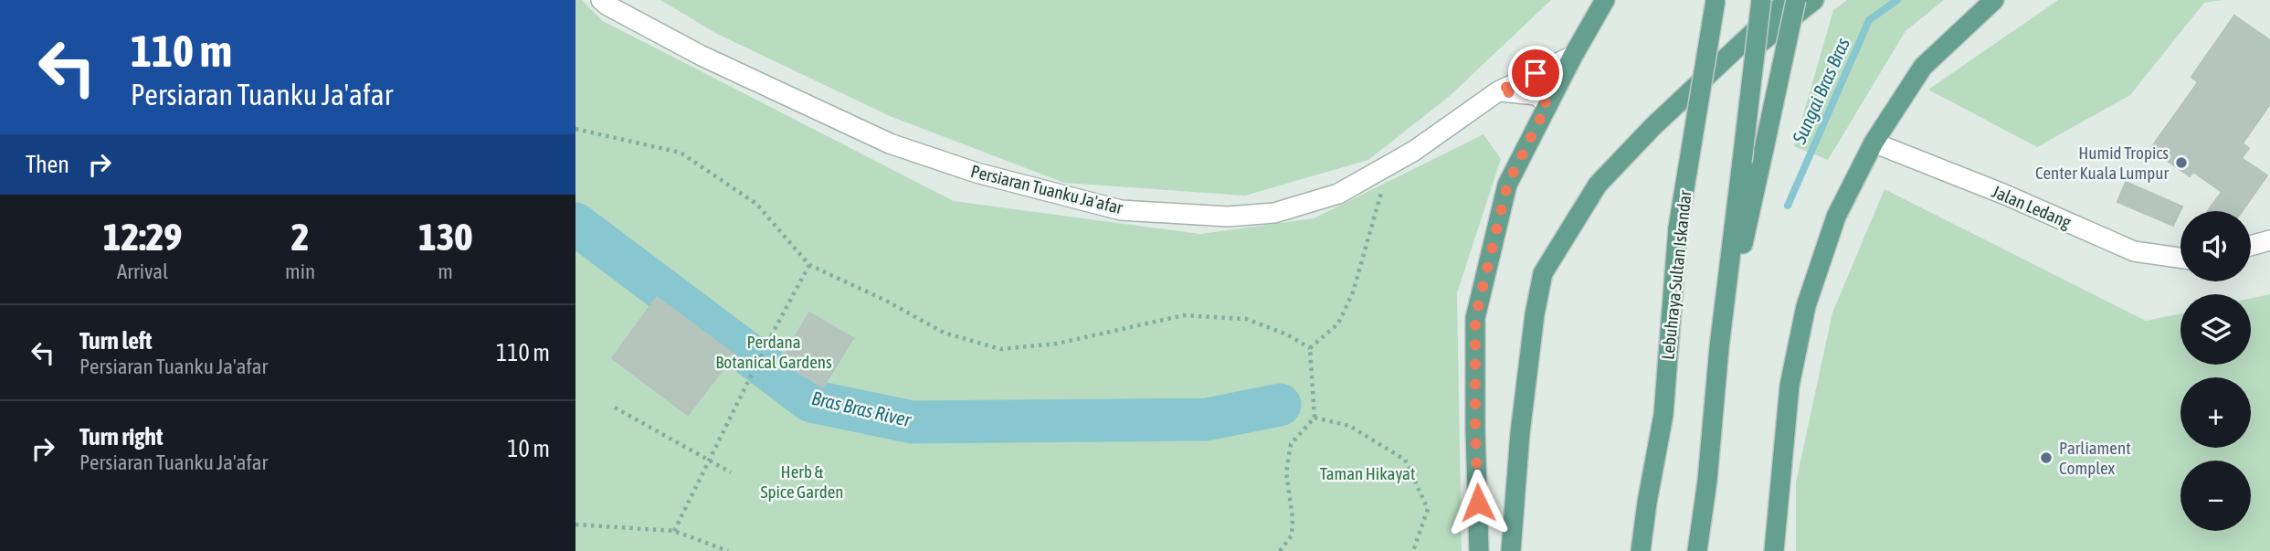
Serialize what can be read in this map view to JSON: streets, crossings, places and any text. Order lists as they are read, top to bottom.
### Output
{
  "streets": {
    "main road": ["Lebuhraya Sultan Iskandar"],
    "street": ["Persiaran Tuanku Ja'afar", "Jalan Ledang"]
  },
  "water": ["Sungai Bras Bras", "Bras Bras River"],
  "parks": ["Perdana Botanical Gardens", "Herb & Spice Garden", "Taman Hikayat"],
  "places": ["Humid Tropics Center Kuala Lumpur", "Parliament Complex"],
  "page": {
    "turn": ["110 m", "Persiaran Tuanku Ja'afar"],
    "then": "Then",
    "eta": [
      "12:29",
      "Arrival",
      "2",
      "min",
      "130",
      "m"
    ],
    "map_buttons": ["+", "−"],
    "list": [
      {
        "name": "Turn left",
        "note": "Persiaran Tuanku Ja'afar",
        "value": "110 m"
      },
      {
        "name": "Turn right",
        "note": "Persiaran Tuanku Ja'afar",
        "value": "10 m"
      }
    ]
  }
}
